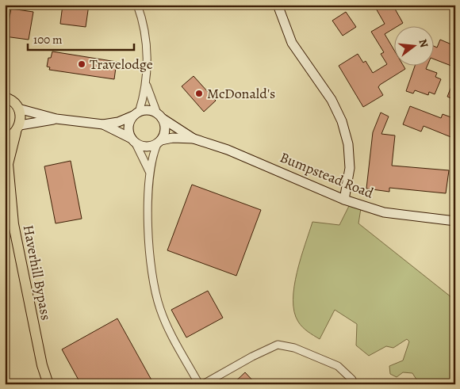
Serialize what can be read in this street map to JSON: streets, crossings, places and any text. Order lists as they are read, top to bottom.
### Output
{
  "streets": {
    "main road": ["Bumpstead Road", "Haverhill Bypass"]
  },
  "places": ["Travelodge", "McDonald's"],
  "scale_bar": "100 m",
  "north": "right"
}
